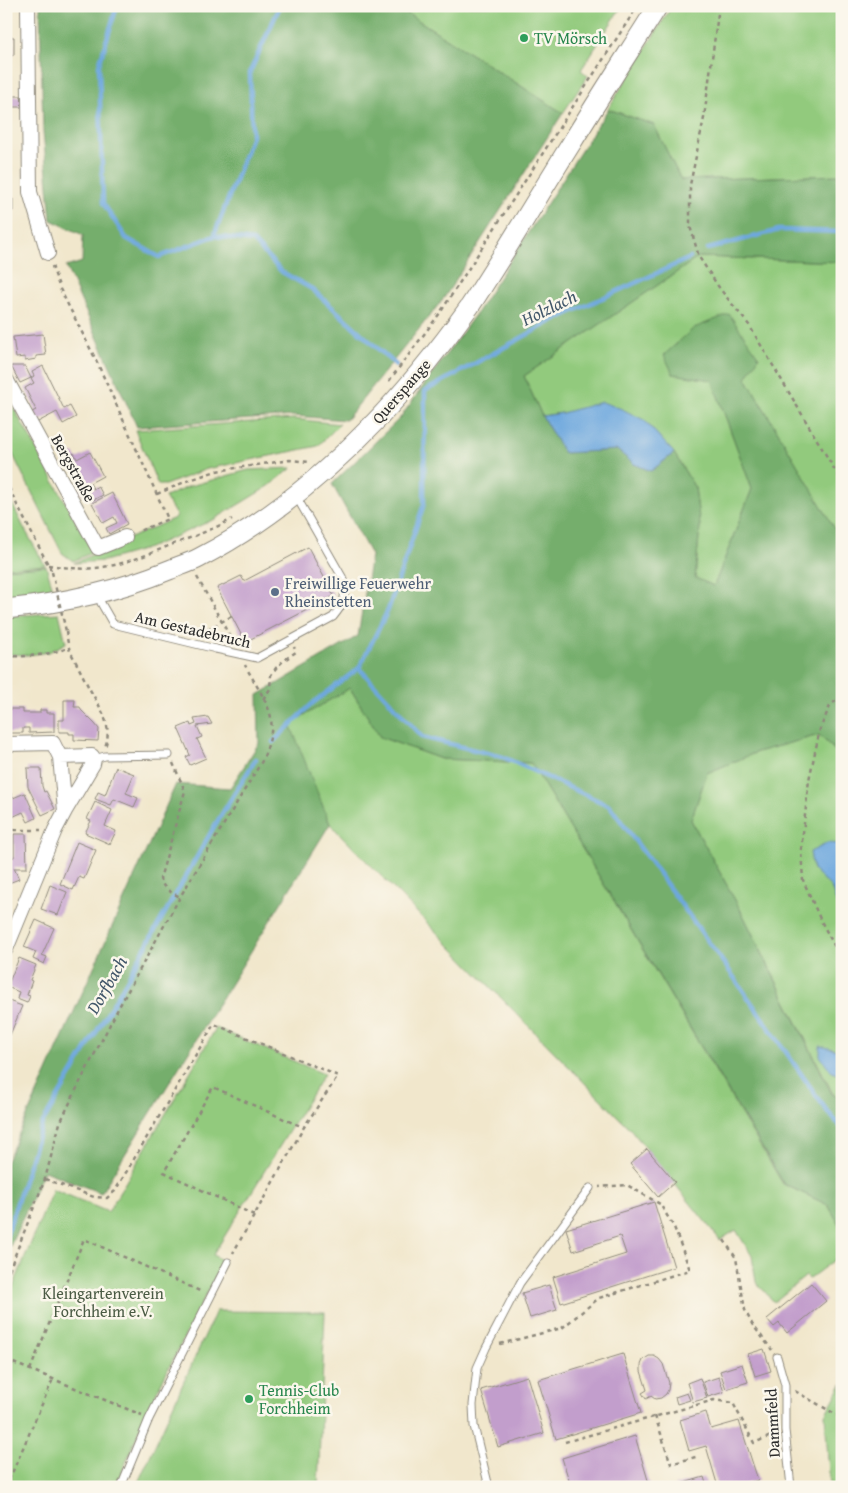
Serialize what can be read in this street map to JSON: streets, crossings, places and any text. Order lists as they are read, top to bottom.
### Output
{
  "streets": {
    "main road": ["Querspange"],
    "street": ["Bergstraße"],
    "lane": ["Am Gestadebruch", "Dammfeld"]
  },
  "crossings": [
    ["Querspange", "Am Gestadebruch"]
  ],
  "water": ["Holzlach", "Dorfbach"],
  "parks": ["Kleingartenverein Forchheim e.V."],
  "places": ["TV Mörsch", "Freiwillige Feuerwehr Rheinstetten", "Tennis-Club Forchheim"]
}
